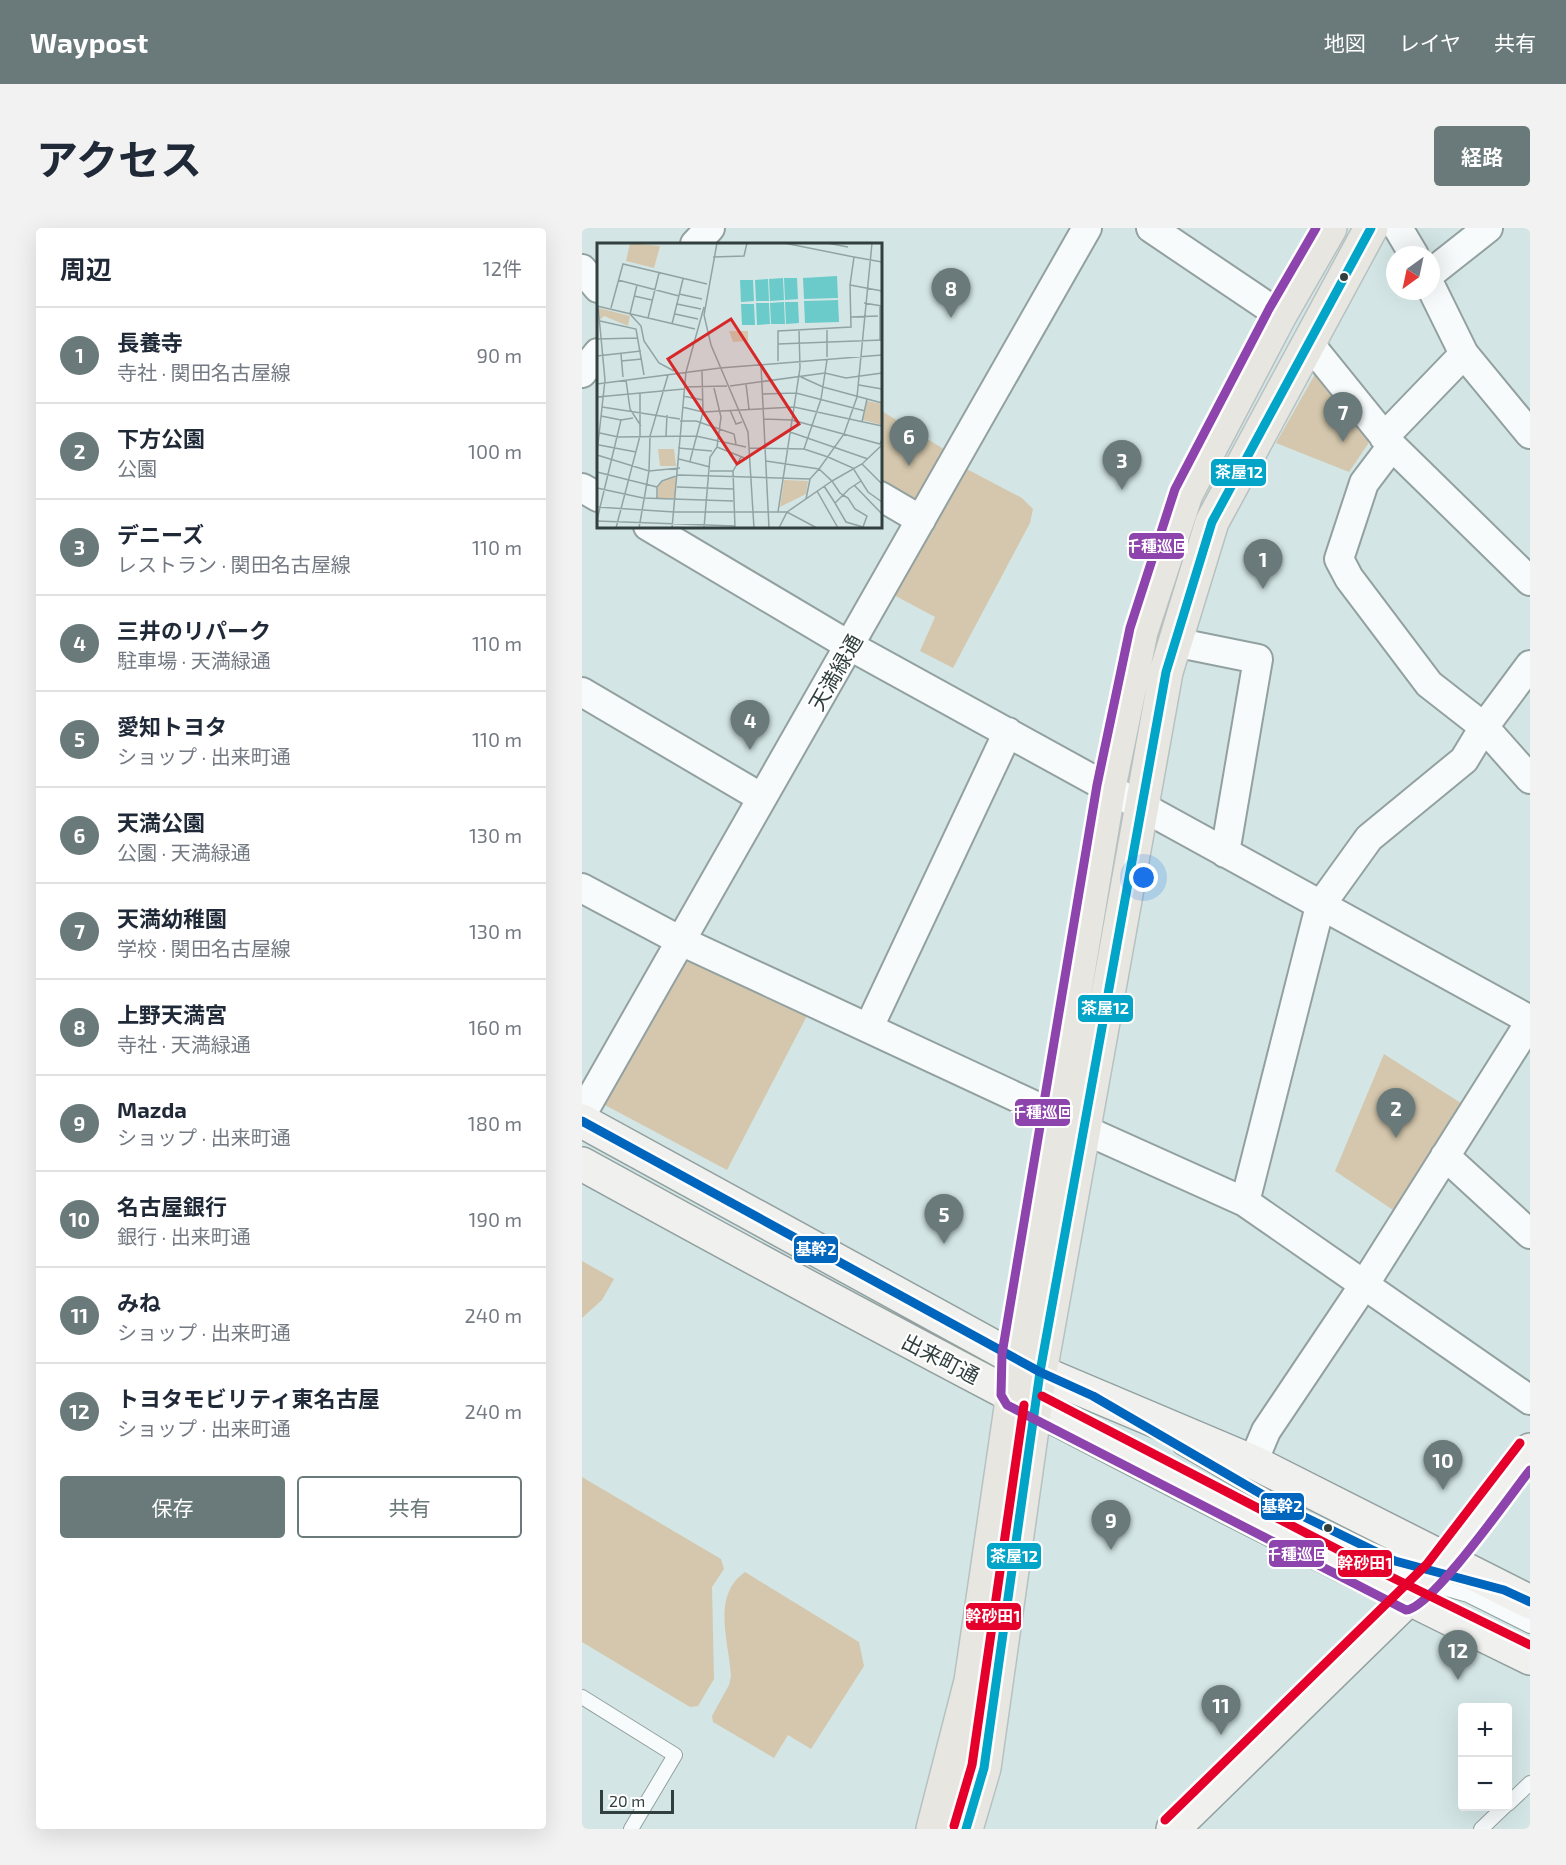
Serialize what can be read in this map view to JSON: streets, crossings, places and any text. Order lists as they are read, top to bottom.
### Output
{
  "streets": {
    "main road": ["出来町通"],
    "street": ["天満緑通"]
  },
  "lines": [
    "transit line 茶屋12",
    "transit line 千種巡回",
    "transit line 基幹2",
    "transit line 幹砂田1"
  ],
  "scale_bar": "20 m",
  "north": "bottom left",
  "page": {
    "header": "Waypost",
    "nav": ["地図", "レイヤ", "共有"],
    "title": "アクセス",
    "buttons": [
      "経路",
      ["保存", "共有"]
    ],
    "heading": ["周辺", "12件"],
    "pins": [
      "8",
      "7",
      "6",
      "3",
      "1",
      "4",
      "2",
      "5",
      "10",
      "9",
      "12",
      "11"
    ],
    "list": [
      {
        "mark": "1",
        "name": "長養寺",
        "note": "寺社 · 関田名古屋線",
        "value": "90 m"
      },
      {
        "mark": "2",
        "name": "下方公園",
        "note": "公園",
        "value": "100 m"
      },
      {
        "mark": "3",
        "name": "デニーズ",
        "note": "レストラン · 関田名古屋線",
        "value": "110 m"
      },
      {
        "mark": "4",
        "name": "三井のリパーク",
        "note": "駐車場 · 天満緑通",
        "value": "110 m"
      },
      {
        "mark": "5",
        "name": "愛知トヨタ",
        "note": "ショップ · 出来町通",
        "value": "110 m"
      },
      {
        "mark": "6",
        "name": "天満公園",
        "note": "公園 · 天満緑通",
        "value": "130 m"
      },
      {
        "mark": "7",
        "name": "天満幼稚園",
        "note": "学校 · 関田名古屋線",
        "value": "130 m"
      },
      {
        "mark": "8",
        "name": "上野天満宮",
        "note": "寺社 · 天満緑通",
        "value": "160 m"
      },
      {
        "mark": "9",
        "name": "Mazda",
        "note": "ショップ · 出来町通",
        "value": "180 m"
      },
      {
        "mark": "10",
        "name": "名古屋銀行",
        "note": "銀行 · 出来町通",
        "value": "190 m"
      },
      {
        "mark": "11",
        "name": "みね",
        "note": "ショップ · 出来町通",
        "value": "240 m"
      },
      {
        "mark": "12",
        "name": "トヨタモビリティ東名古屋",
        "note": "ショップ · 出来町通",
        "value": "240 m"
      }
    ],
    "map_buttons": ["+", "−"],
    "scale": "20 m"
  }
}
